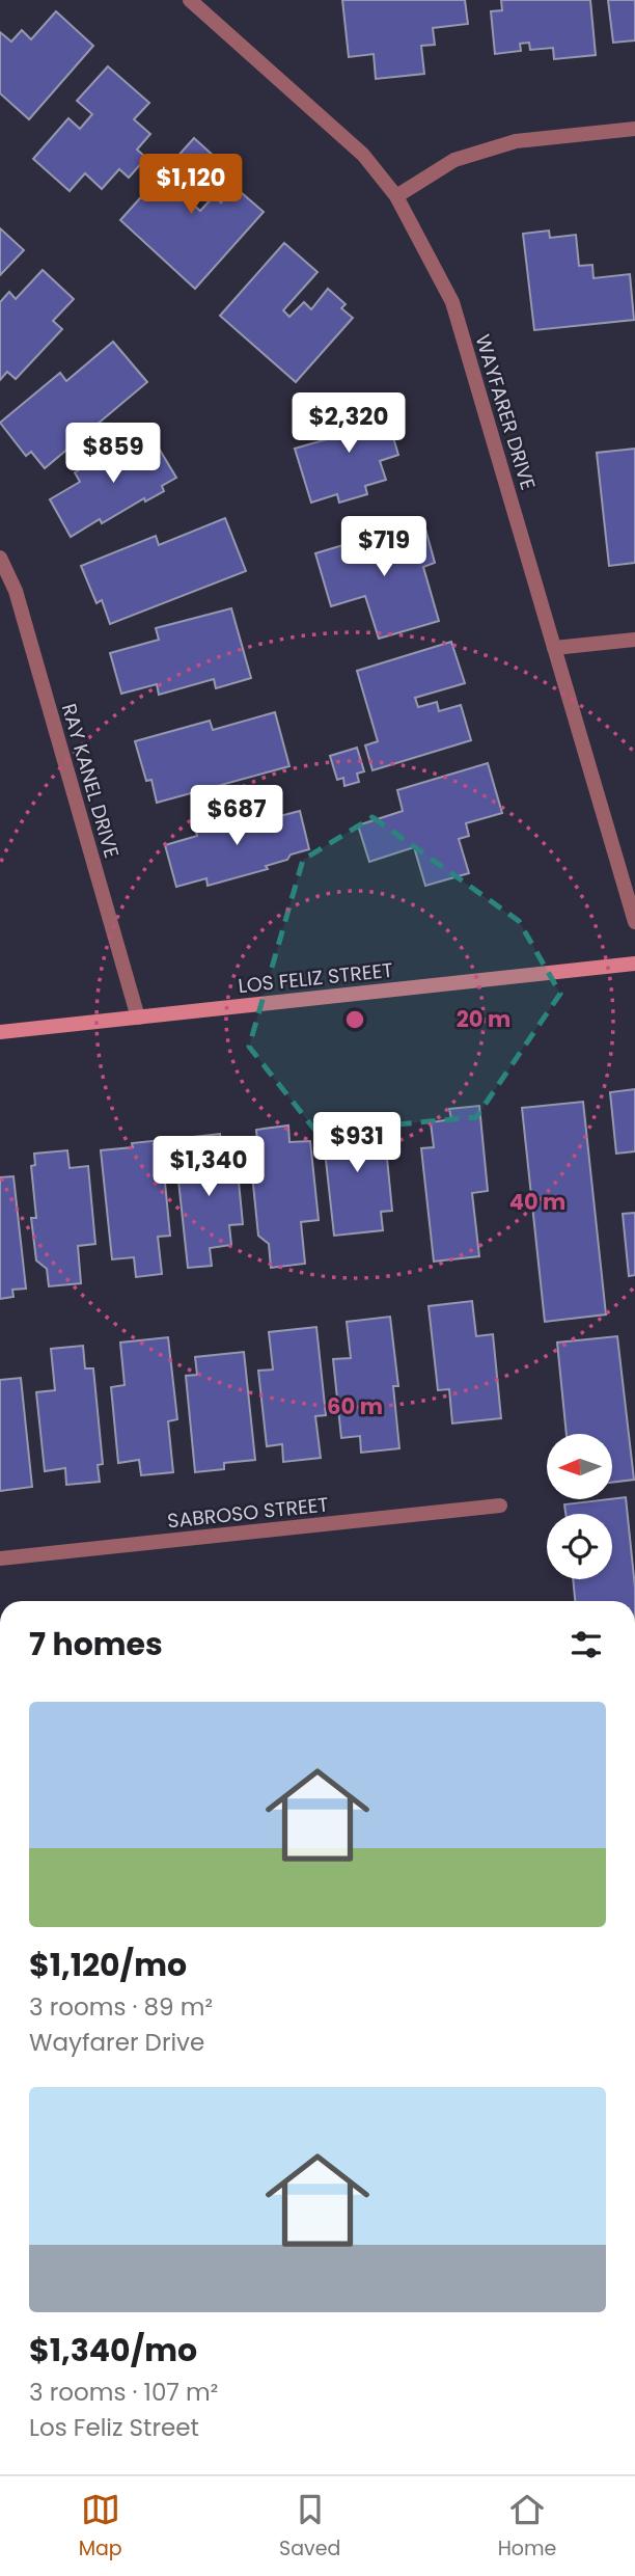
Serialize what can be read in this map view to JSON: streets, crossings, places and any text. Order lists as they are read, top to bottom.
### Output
{
  "streets": {
    "street": [
      "WAYFARER DRIVE",
      "RAY KANEL DRIVE",
      "LOS FELIZ STREET",
      "SABROSO STREET"
    ]
  },
  "crossings": [
    ["RAY KANEL DRIVE", "LOS FELIZ STREET"]
  ],
  "north": "left",
  "page": {
    "price": [
      "$1,120",
      "$2,320",
      "$859",
      "$719",
      "$687",
      "$931",
      "$1,340"
    ],
    "heading": "7 homes",
    "list": [
      {
        "name": "$1,120/mo",
        "note": "3 rooms · 89 m² · Wayfarer Drive"
      },
      {
        "name": "$1,340/mo",
        "note": "3 rooms · 107 m² · Los Feliz Street"
      }
    ],
    "tabs": ["Map", "Saved", "Home"]
  },
  "rings": ["20 m", "40 m", "60 m"]
}
